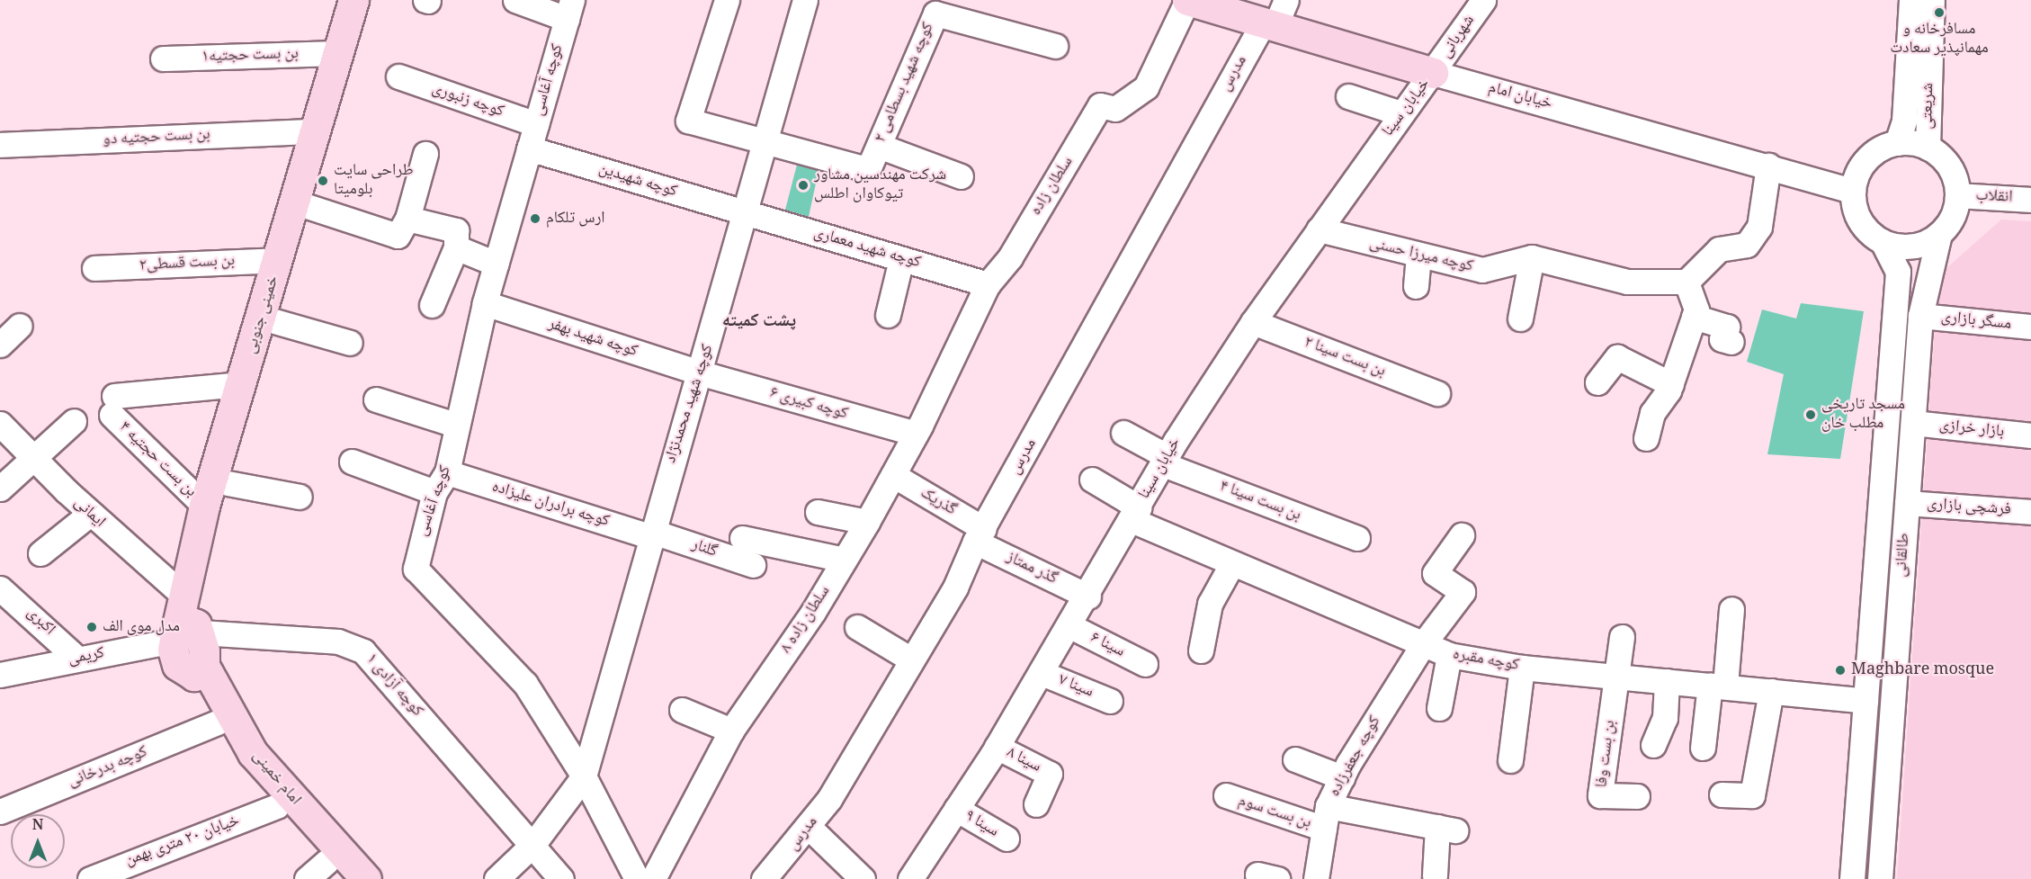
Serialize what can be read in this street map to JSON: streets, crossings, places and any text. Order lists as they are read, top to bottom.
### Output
{
  "streets": {
    "main road": ["خیابان امام", "خمینی جنوبی", "امام خمینی"],
    "street": [
      "شهربانی",
      "بن بست حجتیه۱",
      "مدرس",
      "کوچه آغاسی",
      "کوچه شهید بسطامی ۲",
      "کوچه زنبوری",
      "شریعتی",
      "خیابان سینا",
      "بن بست حجتیه دو",
      "کوچه شهیدین",
      "سلطان زاده",
      "انقلاب",
      "کوچه شهید معماری",
      "کوچه میرزا حسنی",
      "بن بست قسطی۲",
      "مسگر بازاری",
      "کوچه شهید بهفر",
      "بن بست سینا ۲",
      "کوچه شهید محمدنژاد",
      "کوچه کبیری ۶",
      "بازار خرازی",
      "بن بست حجتیه ۴",
      "بن بست سینا ۴",
      "گذریک",
      "کوچه برادران علیزاده",
      "فرشچی بازاری",
      "ایمانی",
      "گلنار",
      "طالقانی",
      "گذر ممتاز",
      "سلطان زاده ۸",
      "اکبری",
      "سینا ۶",
      "کریمی",
      "کوچه مقبره",
      "کوچه آزادی ۱",
      "سینا ۷",
      "بن بست وفا",
      "کوچه جعفرزاده",
      "سینا ۸",
      "کوچه بدرخانی",
      "بن بست سوم",
      "سینا ۹",
      "خیابان ۲۰ متری بهمن"
    ]
  },
  "crossings": [
    ["شهربانی", "خیابان امام"],
    ["شهربانی", "خیابان سینا"],
    ["بن بست حجتیه۱", "خمینی جنوبی"],
    ["مدرس", "خیابان امام"],
    ["مدرس", "گذریک"],
    ["مدرس", "گذر ممتاز"],
    ["کوچه آغاسی", "کوچه زنبوری"],
    ["کوچه آغاسی", "کوچه شهیدین"],
    ["کوچه آغاسی", "کوچه شهید بهفر"],
    ["کوچه آغاسی", "کوچه شهید محمدنژاد"],
    ["کوچه آغاسی", "کوچه برادران علیزاده"],
    ["کوچه شهید بسطامی ۲", "کوچه شهید محمدنژاد"],
    ["خیابان امام", "شریعتی"],
    ["خیابان امام", "خیابان سینا"],
    ["خیابان امام", "سلطان زاده"],
    ["خیابان امام", "انقلاب"],
    ["خیابان امام", "طالقانی"],
    ["شریعتی", "انقلاب"],
    ["شریعتی", "طالقانی"],
    ["خیابان سینا", "کوچه میرزا حسنی"],
    ["خیابان سینا", "بن بست سینا ۲"],
    ["خیابان سینا", "بن بست سینا ۴"],
    ["خیابان سینا", "گذر ممتاز"],
    ["خیابان سینا", "سینا ۶"],
    ["خیابان سینا", "کوچه مقبره"],
    ["خیابان سینا", "سینا ۷"],
    ["خیابان سینا", "سینا ۸"],
    ["خیابان سینا", "سینا ۹"],
    ["بن بست حجتیه دو", "خمینی جنوبی"],
    ["کوچه شهیدین", "کوچه شهید معماری"],
    ["کوچه شهیدین", "کوچه شهید محمدنژاد"],
    ["سلطان زاده", "کوچه شهید معماری"],
    ["سلطان زاده", "سلطان زاده ۸"],
    ["انقلاب", "طالقانی"],
    ["کوچه شهید معماری", "کوچه شهید محمدنژاد"],
    ["بن بست قسطی۲", "خمینی جنوبی"],
    ["خمینی جنوبی", "بن بست حجتیه ۴"],
    ["خمینی جنوبی", "ایمانی"],
    ["خمینی جنوبی", "کریمی"],
    ["خمینی جنوبی", "کوچه آزادی ۱"],
    ["مسگر بازاری", "طالقانی"],
    ["کوچه شهید بهفر", "کوچه شهید محمدنژاد"],
    ["کوچه شهید بهفر", "کوچه کبیری ۶"],
    ["کوچه شهید محمدنژاد", "کوچه کبیری ۶"],
    ["کوچه شهید محمدنژاد", "کوچه برادران علیزاده"],
    ["کوچه شهید محمدنژاد", "گلنار"],
    ["کوچه کبیری ۶", "سلطان زاده ۸"],
    ["بازار خرازی", "طالقانی"],
    ["گذریک", "گذر ممتاز"],
    ["گذریک", "سلطان زاده ۸"],
    ["کوچه برادران علیزاده", "گلنار"],
    ["فرشچی بازاری", "طالقانی"],
    ["طالقانی", "کوچه مقبره"],
    ["اکبری", "کریمی"],
    ["کریمی", "کوچه آزادی ۱"],
    ["کوچه مقبره", "بن بست وفا"],
    ["کوچه مقبره", "کوچه جعفرزاده"],
    ["کوچه جعفرزاده", "بن بست سوم"],
    ["کوچه بدرخانی", "امام خمینی"],
    ["امام خمینی", "خیابان ۲۰ متری بهمن"]
  ],
  "districts": ["پشت کمیته"],
  "places": [
    "مسافرخانه و مهمانپذیر سعادت",
    "طراحی سایت بلومیتا",
    "شرکت مهندسین مشاور تیوکاوان اطلس",
    "ارس تلکام",
    "مسجد تاریخی مطلب خان",
    "مدل موی الف",
    "Maghbare mosque"
  ],
  "north": "top"
}
